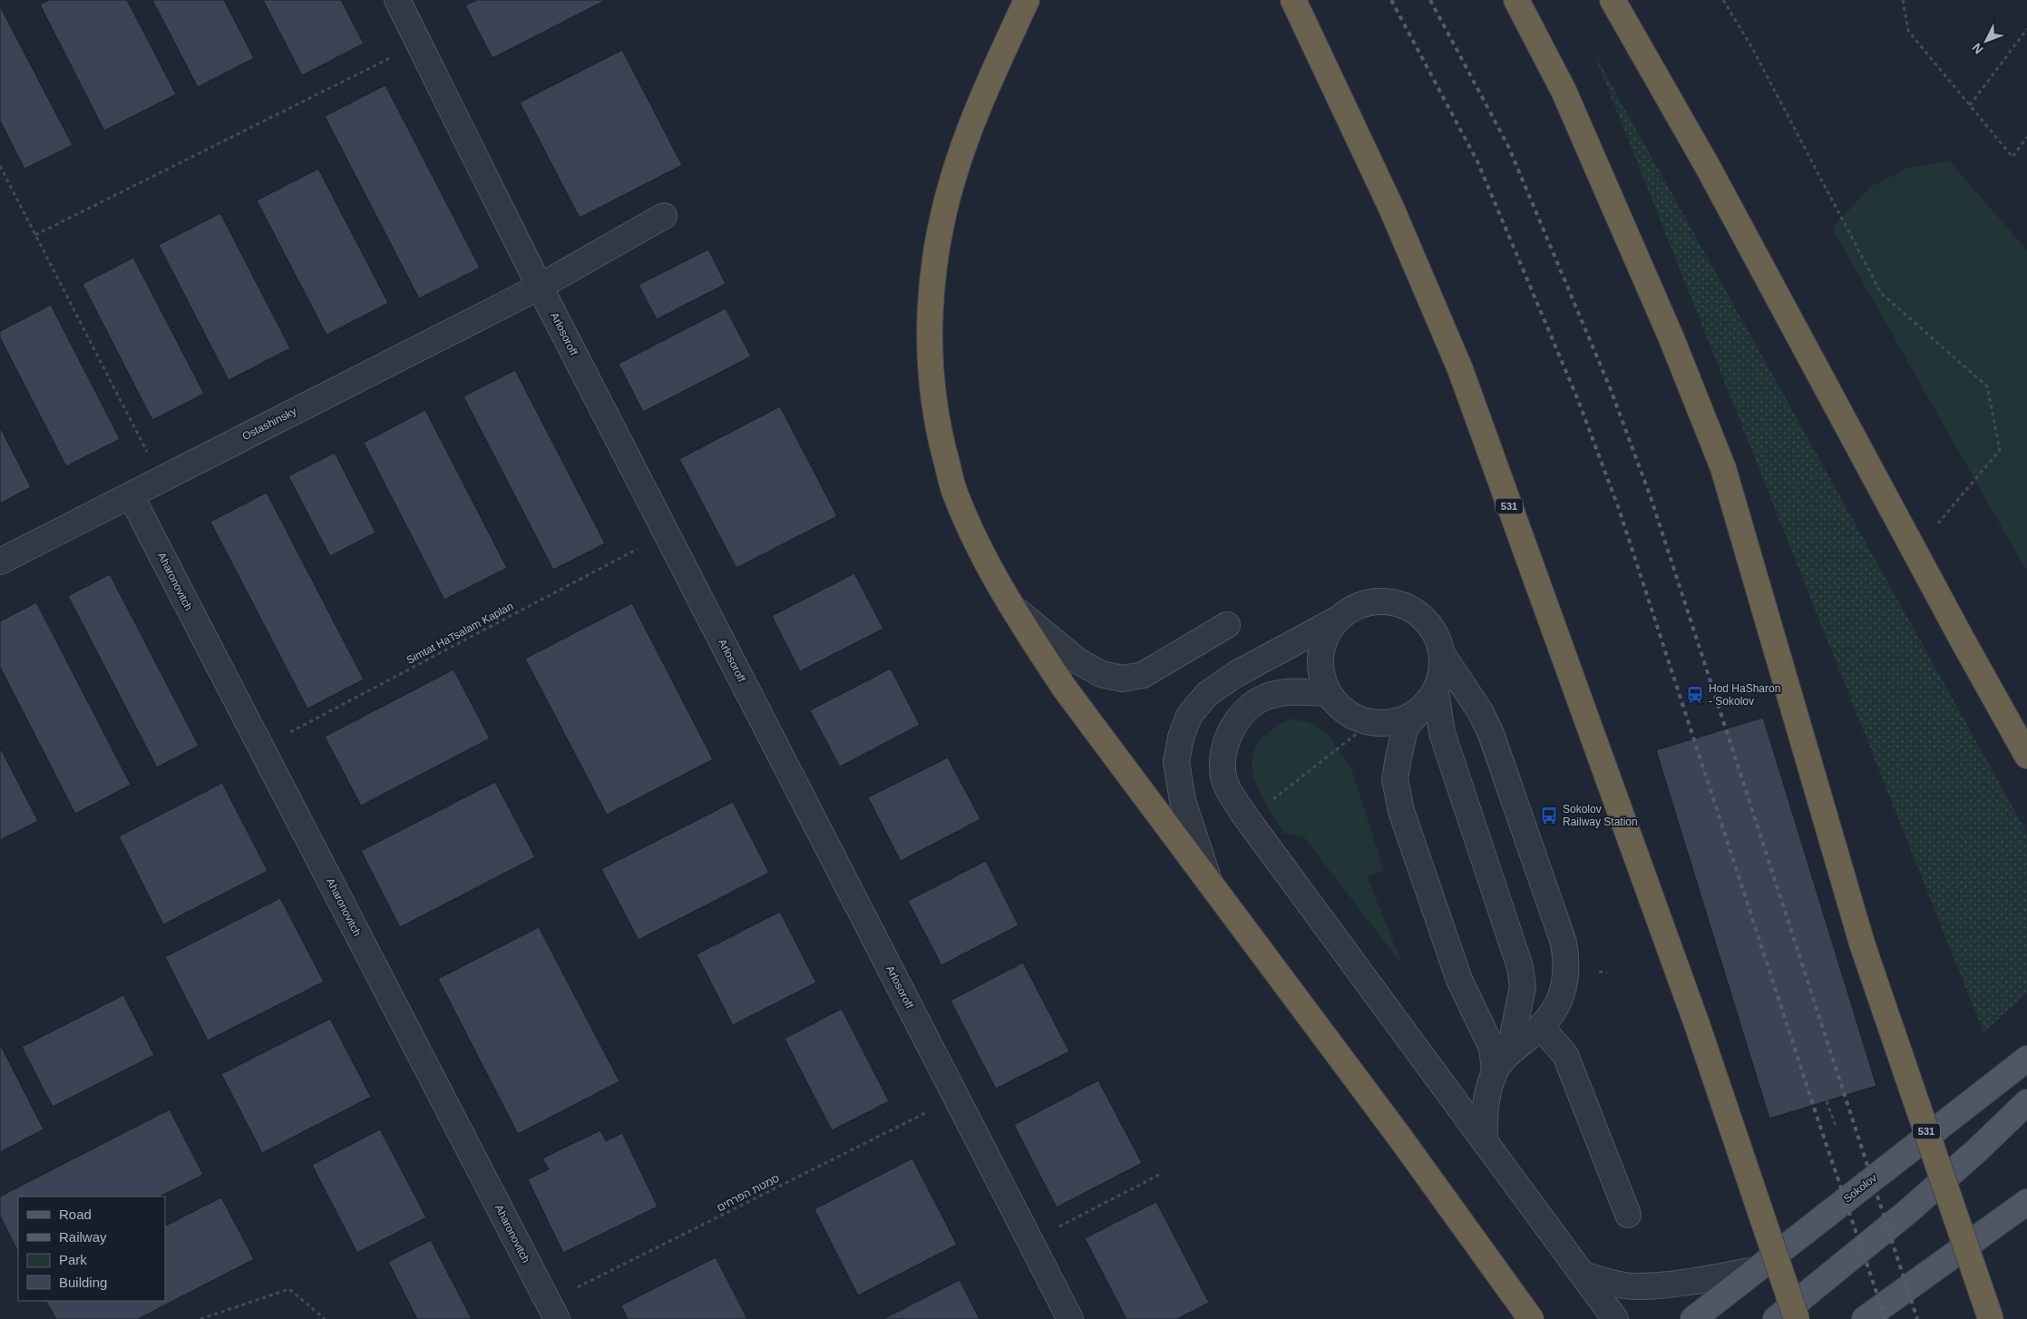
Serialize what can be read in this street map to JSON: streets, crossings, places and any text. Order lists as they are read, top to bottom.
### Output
{
  "streets": {
    "highway": ["531"],
    "main road": ["Sokolov"],
    "street": ["Arlosoroff", "Ostashinsky", "Aharonovitch"],
    "path": ["Simtat HaTsalam Kaplan", "סמטת הפרחים"]
  },
  "crossings": [
    ["Arlosoroff", "Ostashinsky"],
    ["Arlosoroff", "Simtat HaTsalam Kaplan"],
    ["Arlosoroff", "סמטת הפרחים"],
    ["Ostashinsky", "Aharonovitch"],
    ["Aharonovitch", "Simtat HaTsalam Kaplan"],
    ["Aharonovitch", "סמטת הפרחים"]
  ],
  "places": {
    "station": ["Hod HaSharon - Sokolov"],
    "bus stop": ["Sokolov Railway Station"]
  },
  "legend": [
    "Road",
    "Railway",
    "Park",
    "Building"
  ],
  "north": "bottom left"
}
